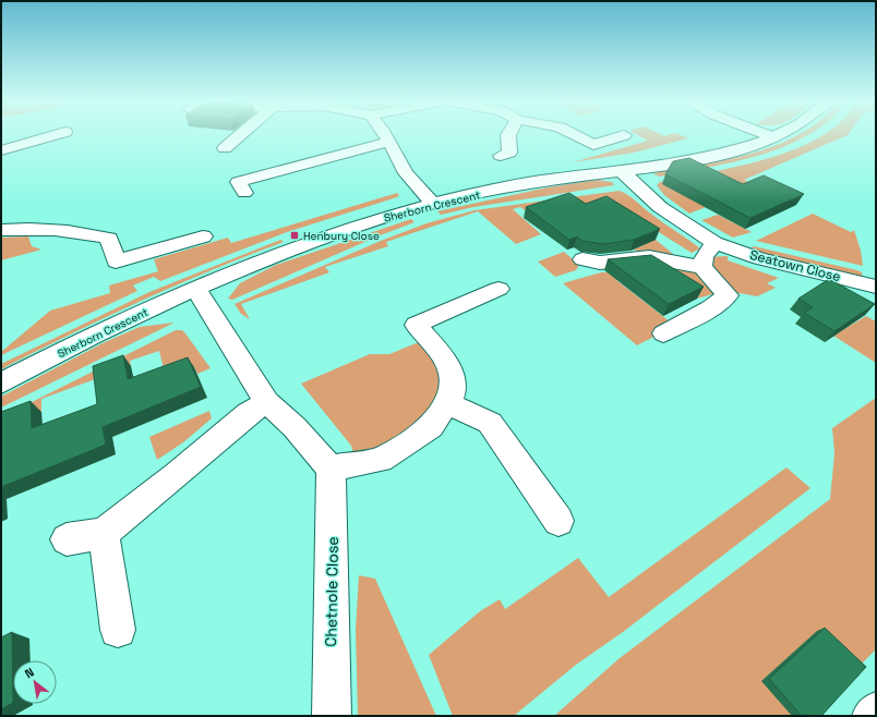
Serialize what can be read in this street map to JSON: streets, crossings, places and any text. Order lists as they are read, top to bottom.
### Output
{
  "streets": {
    "street": ["Sherborn Crescent", "Seatown Close", "Chetnole Close"]
  },
  "crossings": [
    ["Sherborn Crescent", "Seatown Close"]
  ],
  "places": {
    "transit": ["Henbury Close"]
  },
  "north": "top left"
}
